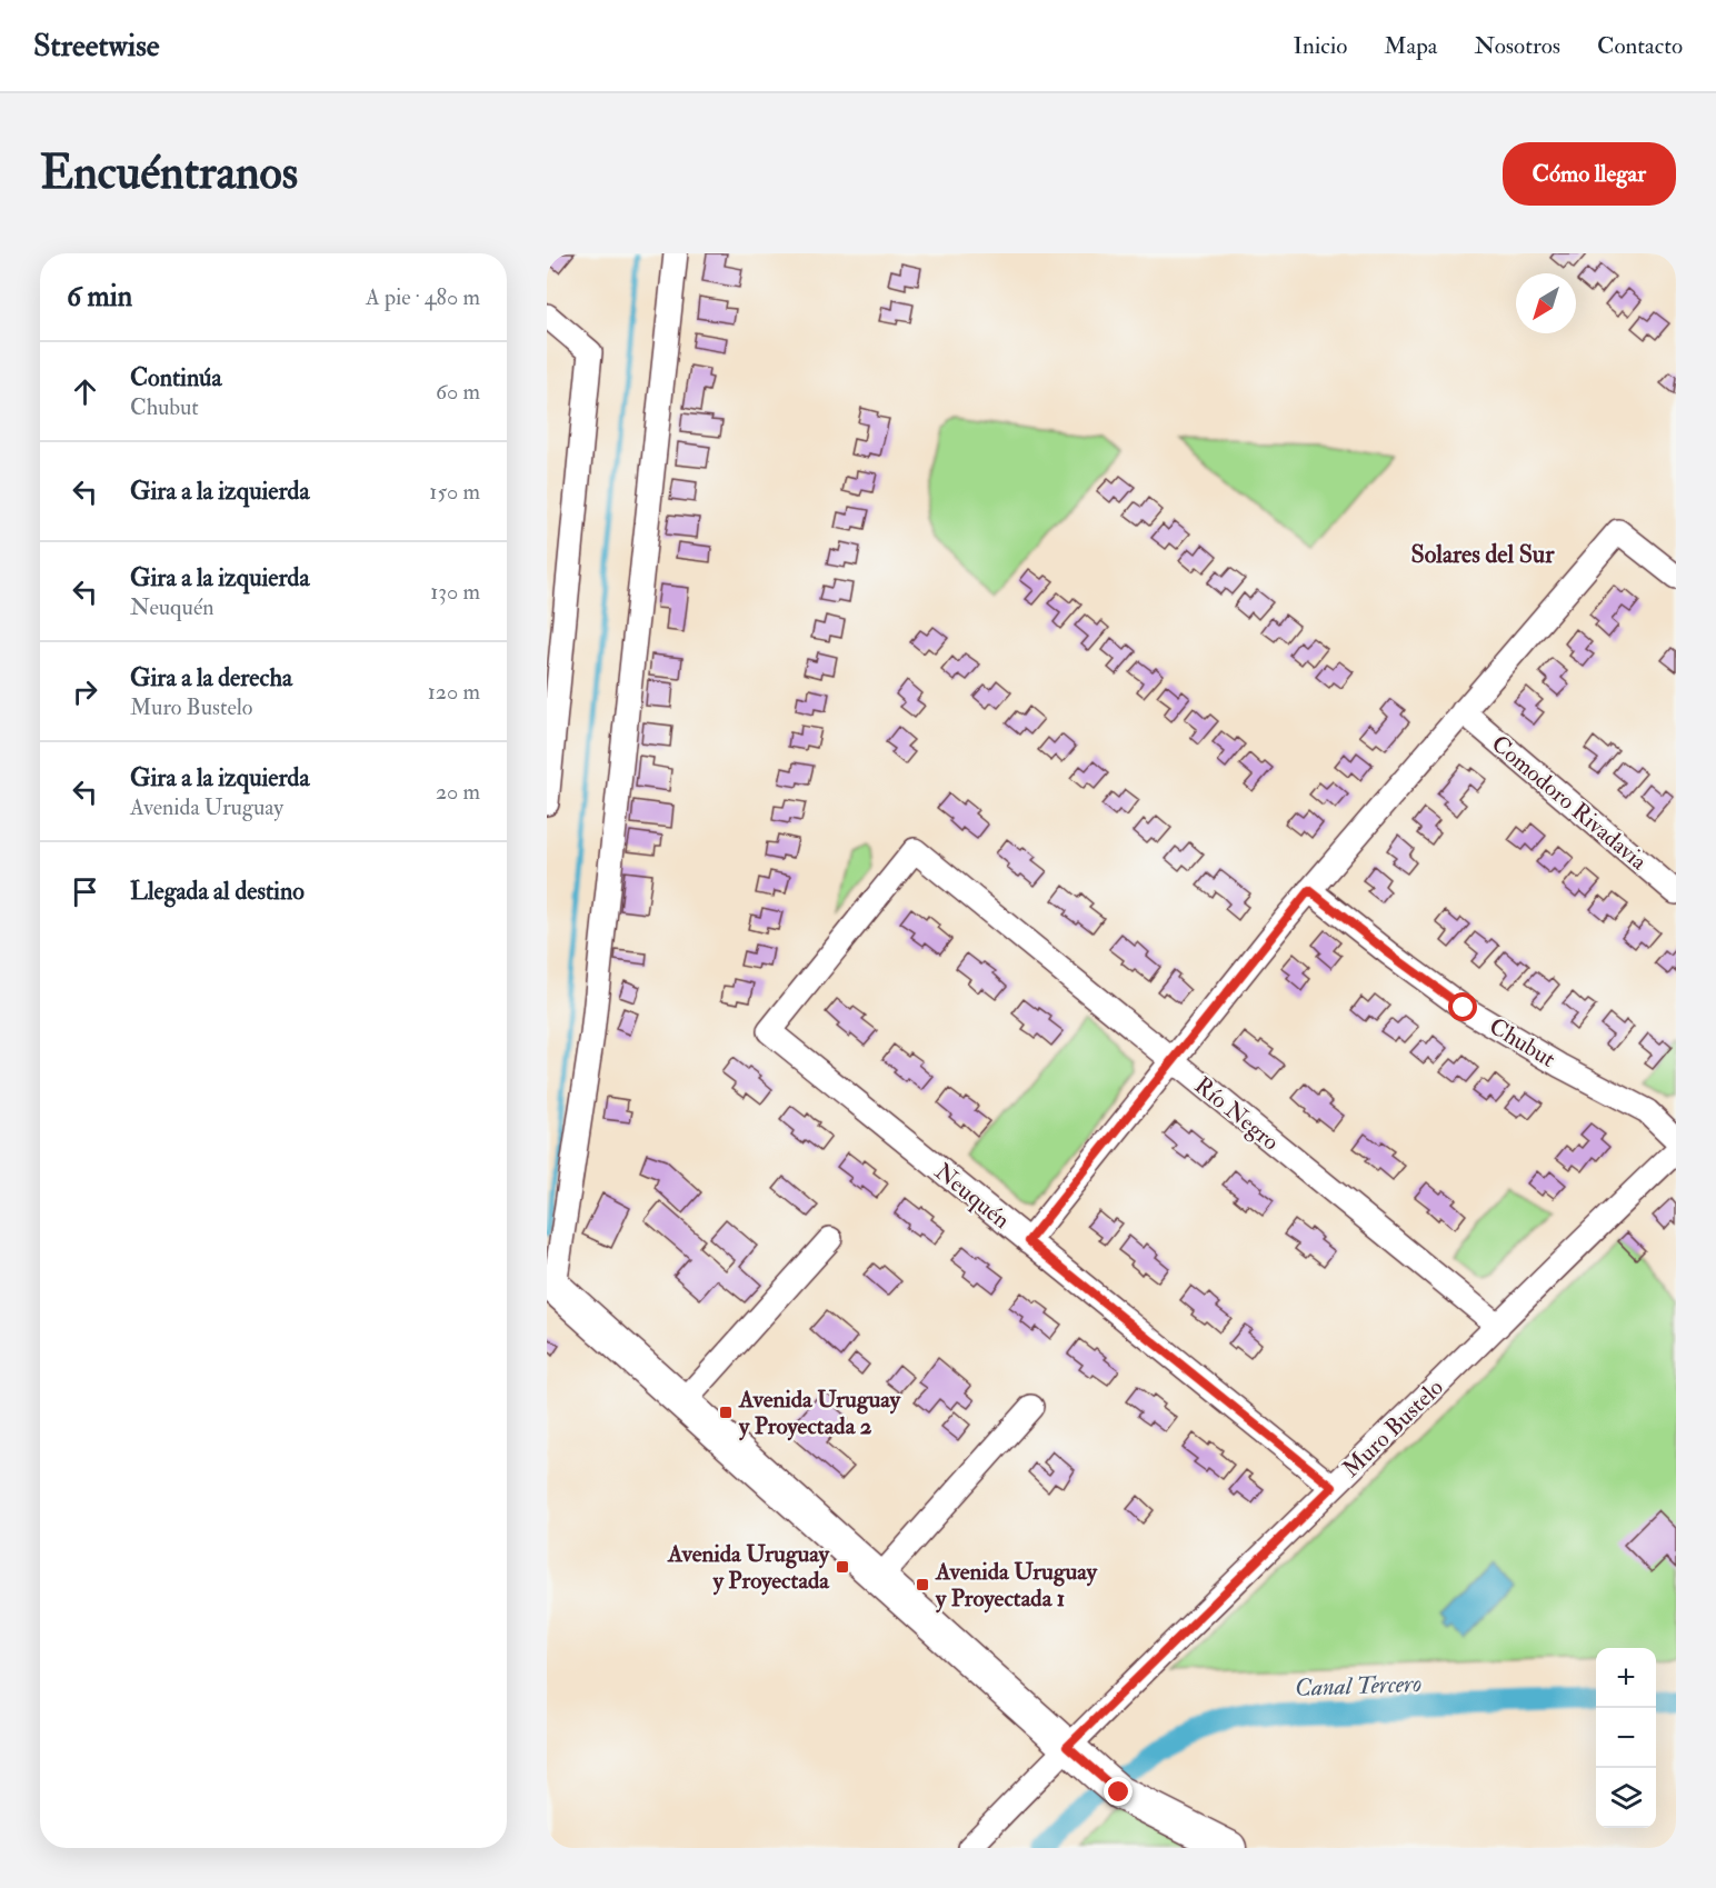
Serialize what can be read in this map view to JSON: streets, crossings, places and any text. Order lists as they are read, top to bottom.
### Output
{
  "streets": {
    "street": [
      "Comodoro Rivadavia",
      "Chubut",
      "Río Negro",
      "Neuquén",
      "Muro Bustelo"
    ]
  },
  "crossings": [
    ["Río Negro", "Neuquén"],
    ["Río Negro", "Muro Bustelo"],
    ["Neuquén", "Muro Bustelo"]
  ],
  "districts": ["Solares del Sur"],
  "water": ["Canal Tercero"],
  "places": {
    "transit": ["Avenida Uruguay y Proyectada 2", "Avenida Uruguay y Proyectada", "Avenida Uruguay y Proyectada 1"]
  },
  "north": "bottom left",
  "page": {
    "header": "Streetwise",
    "nav": [
      "Inicio",
      "Mapa",
      "Nosotros",
      "Contacto"
    ],
    "buttons": "Cómo llegar",
    "title": "Encuéntranos",
    "heading": ["6 min", "A pie · 480 m"],
    "list": [
      ["Continúa", "Chubut", "60 m"],
      ["Gira a la izquierda", "150 m"],
      ["Gira a la izquierda", "Neuquén", "130 m"],
      ["Gira a la derecha", "Muro Bustelo", "120 m"],
      ["Gira a la izquierda", "Avenida Uruguay", "20 m"],
      "Llegada al destino"
    ],
    "map_buttons": ["+", "−"]
  }
}
